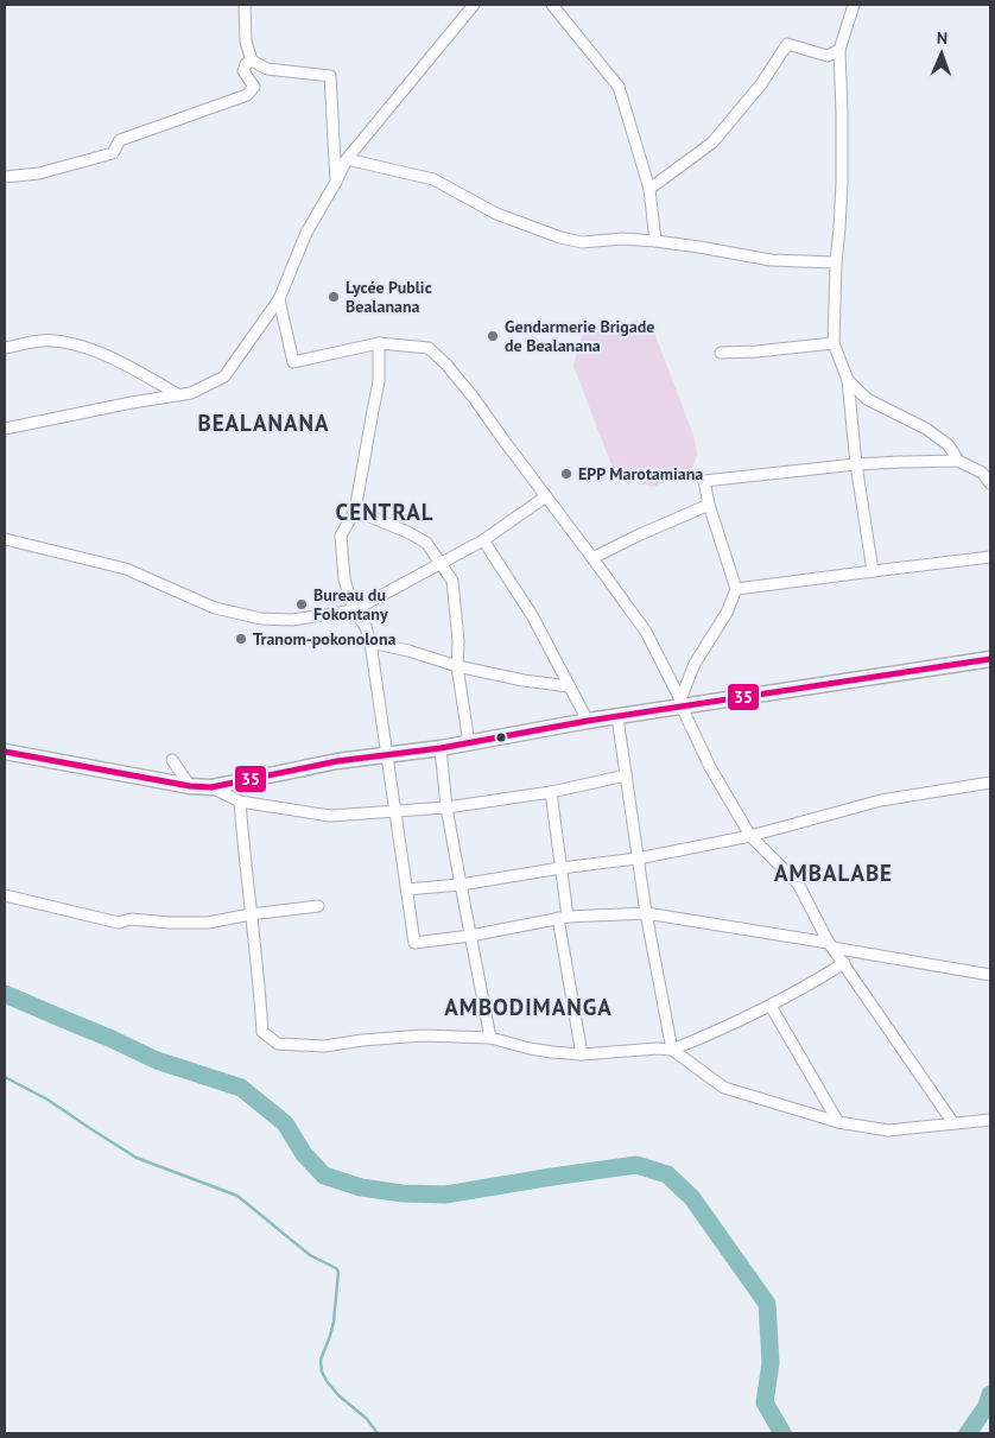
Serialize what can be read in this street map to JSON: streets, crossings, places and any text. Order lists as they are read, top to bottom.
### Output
{
  "districts": [
    "BEALANANA",
    "CENTRAL",
    "AMBALABE",
    "AMBODIMANGA"
  ],
  "places": [
    "Lycée Public Bealanana",
    "Gendarmerie Brigade de Bealanana",
    "EPP Marotamiana",
    "Bureau du Fokontany",
    "Tranom-pokonolona"
  ],
  "lines": ["transit line 35"],
  "north": "top"
}
